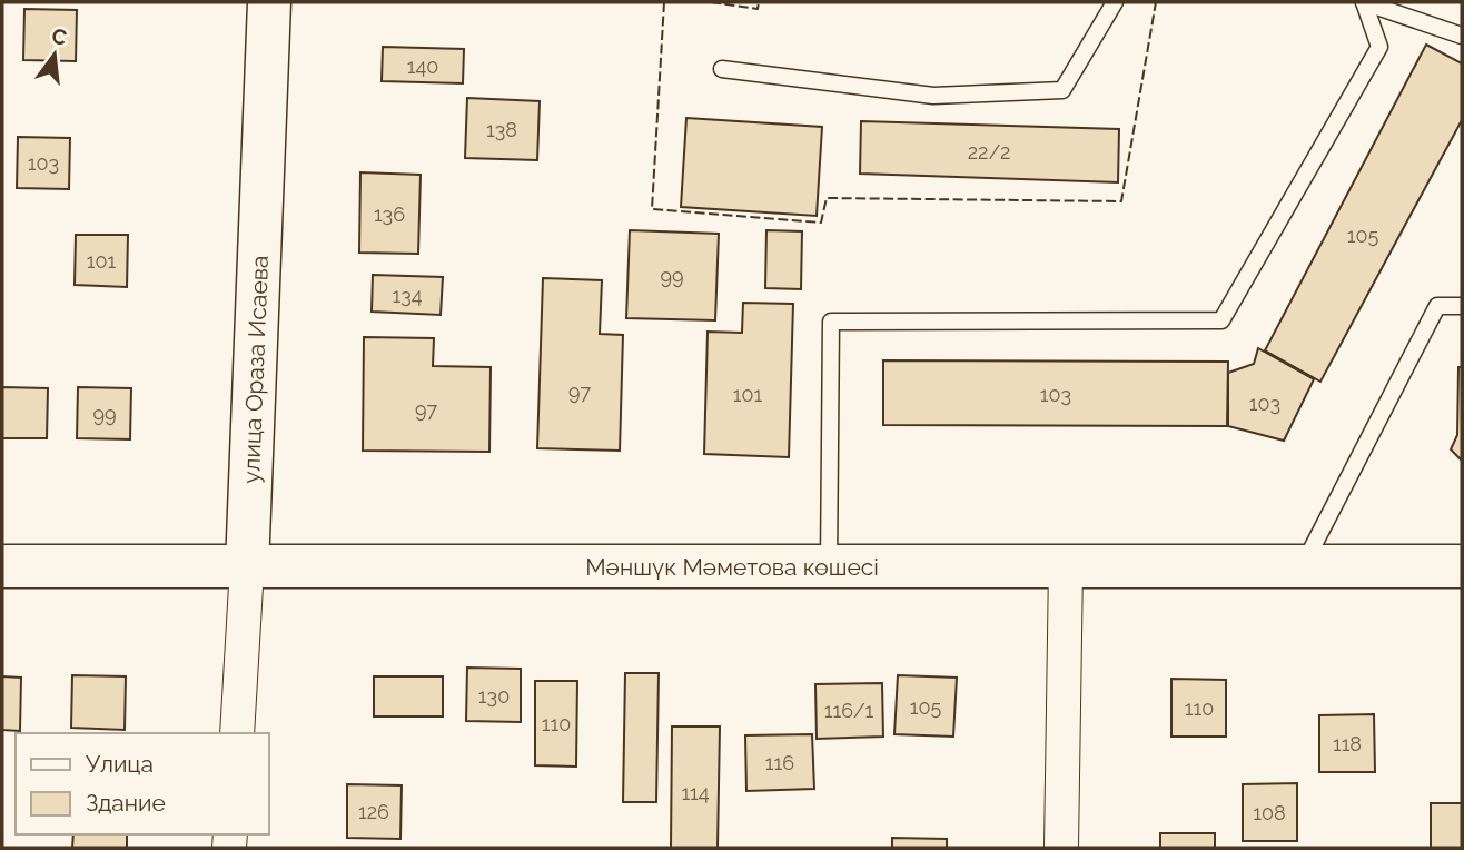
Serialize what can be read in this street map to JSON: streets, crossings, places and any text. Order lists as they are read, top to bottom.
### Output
{
  "streets": {
    "main road": ["улица Ораза Исаева", "Мәншүк Мәметова көшесі"]
  },
  "crossings": [
    ["улица Ораза Исаева", "Мәншүк Мәметова көшесі"]
  ],
  "house_numbers": [
    "140",
    "138",
    "22/2",
    "103",
    "136",
    "105",
    "101",
    "99",
    "134",
    "97",
    "101",
    "103",
    "103",
    "97",
    "99",
    "130",
    "105",
    "110",
    "116/1",
    "110",
    "118",
    "116",
    "114",
    "126",
    "108"
  ],
  "legend": ["Улица", "Здание"],
  "north": "top"
}
